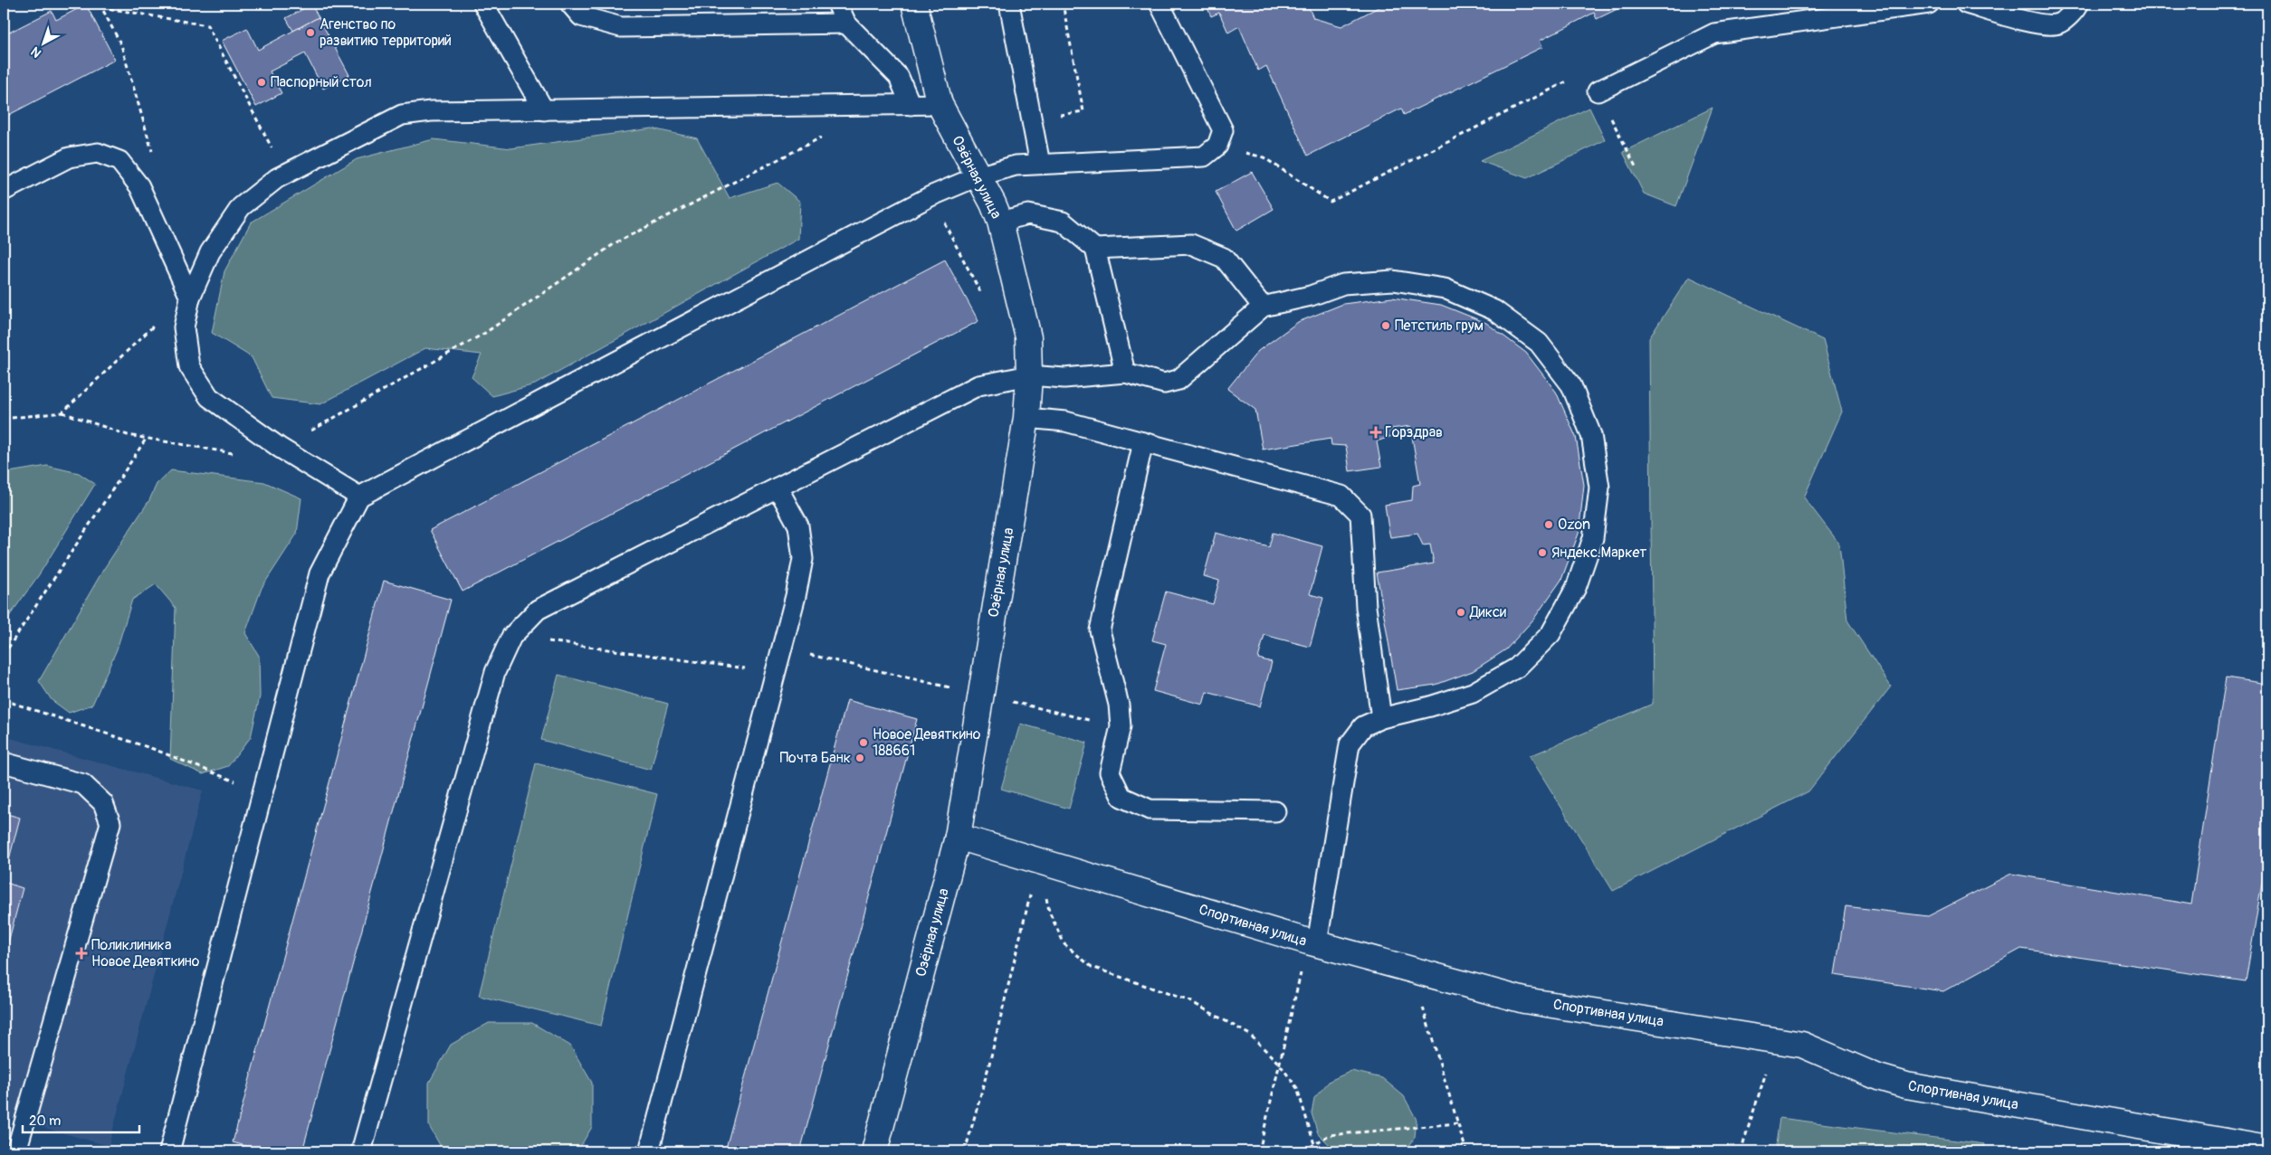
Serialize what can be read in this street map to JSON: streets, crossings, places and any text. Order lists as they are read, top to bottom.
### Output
{
  "streets": {
    "street": ["Озёрная улица", "Спортивная улица"]
  },
  "crossings": [
    ["Озёрная улица", "Спортивная улица"]
  ],
  "places": {
    "other": [
      "Агенство по развитию территорий",
      "Паспорный стол",
      "Петстиль грум",
      "Ozon",
      "Яндекс.Маркет",
      "Дикси",
      "Новое Девяткино 188661",
      "Почта Банк"
    ],
    "health": ["Горздрав", "Поликлиника Новое Девяткино"]
  },
  "scale_bar": "20 m",
  "north": "bottom left"
}
